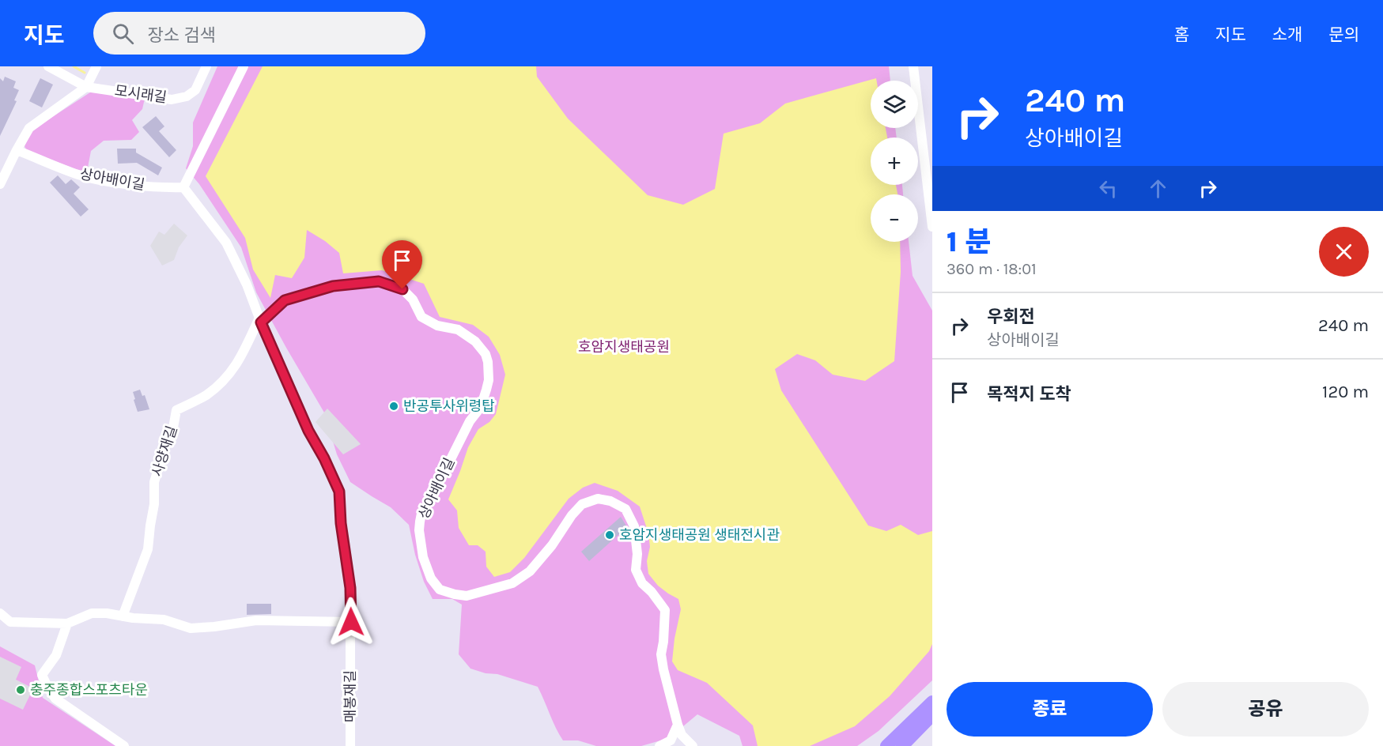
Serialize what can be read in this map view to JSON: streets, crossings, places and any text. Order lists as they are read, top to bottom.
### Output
{
  "streets": {
    "street": [
      "모시래길",
      "상아배이길",
      "사양재길",
      "매봉재길"
    ]
  },
  "crossings": [
    ["상아배이길", "사양재길"],
    ["상아배이길", "매봉재길"],
    ["사양재길", "매봉재길"]
  ],
  "parks": ["호암지생태공원"],
  "places": ["반공투사위령탑", "호암지생태공원 생태전시관", "충주종합스포츠타운"],
  "page": {
    "header": "지도",
    "search": "장소 검색",
    "nav": [
      "홈",
      "지도",
      "소개",
      "문의"
    ],
    "turn": ["240 m", "상아배이길"],
    "map_buttons": ["+", "−"],
    "heading": ["1 분", "360 m · 18:01"],
    "list": [
      {
        "name": "우회전",
        "note": "상아배이길",
        "value": "240 m"
      },
      {
        "name": "목적지 도착",
        "value": "120 m"
      }
    ],
    "buttons": ["종료", "공유"]
  }
}
